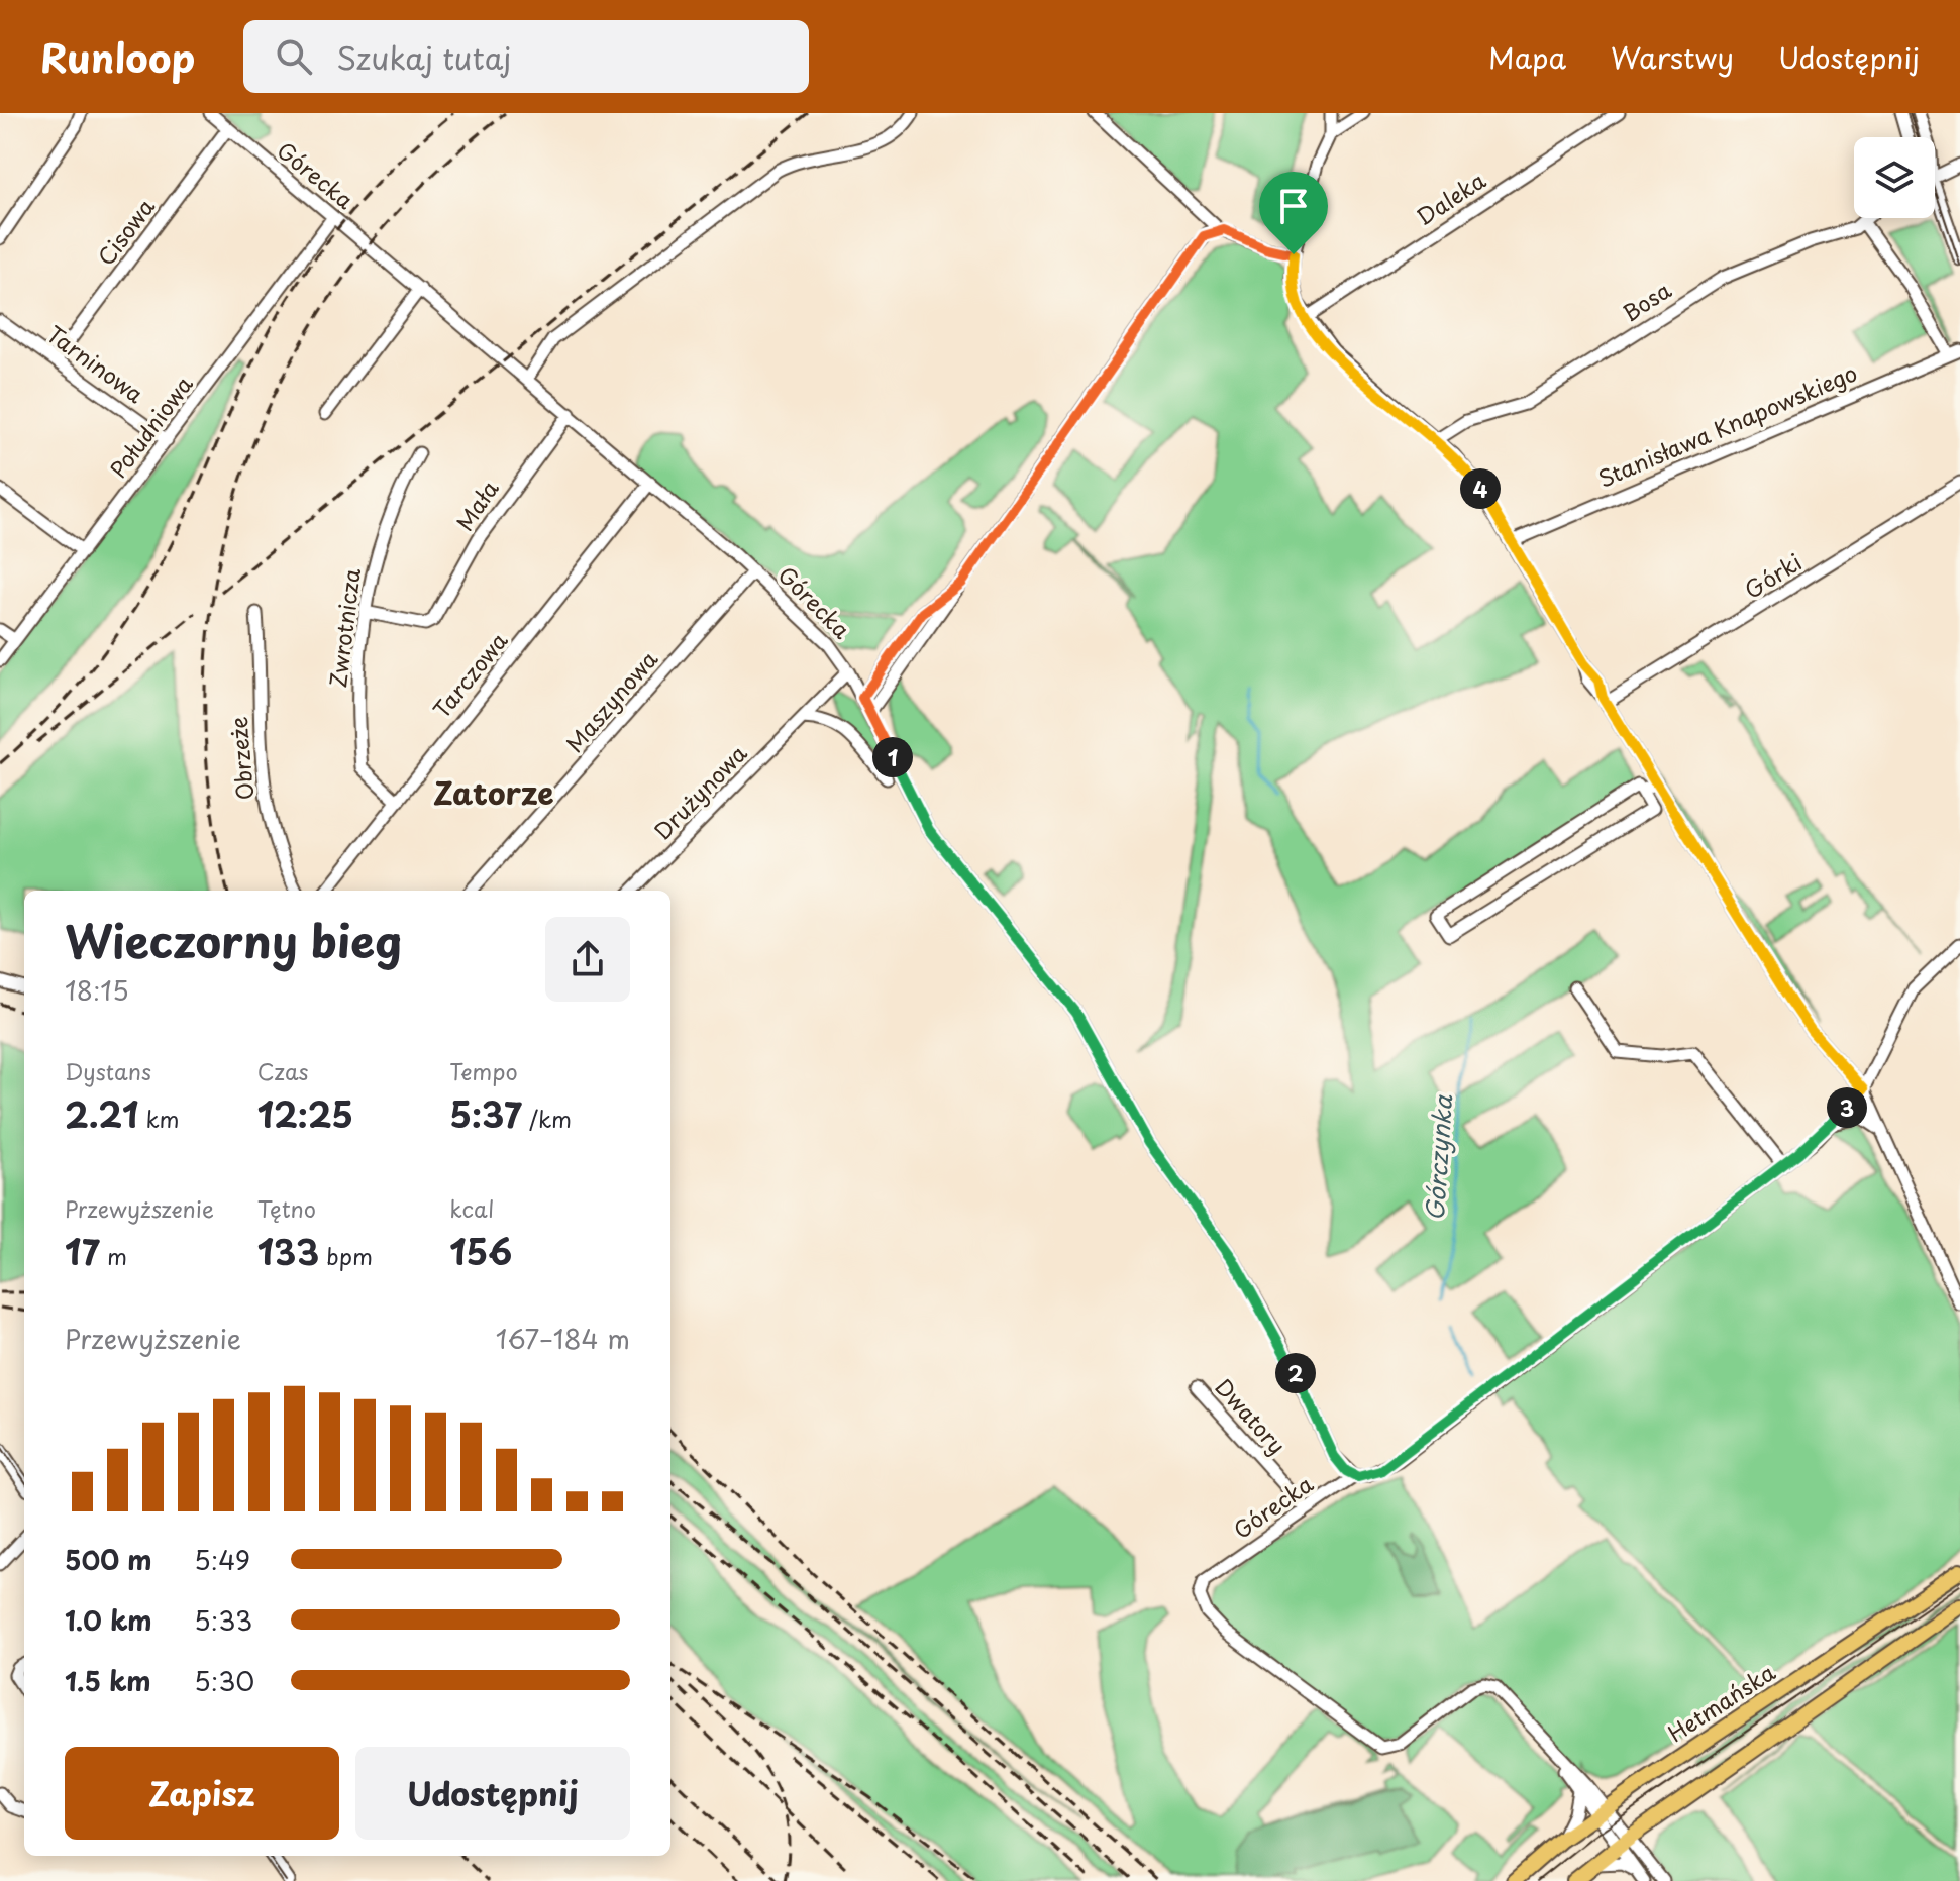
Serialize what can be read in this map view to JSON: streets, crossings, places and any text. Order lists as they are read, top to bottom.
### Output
{
  "streets": {
    "main road": ["Hetmańska"],
    "street": [
      "Górecka",
      "Daleka",
      "Cisowa",
      "Bosa",
      "Tarninowa",
      "Stanisława Knapowskiego",
      "Południowa",
      "Mała",
      "Górki",
      "Zwrotnicza",
      "Tarczowa",
      "Maszynowa",
      "Obrzeże",
      "Drużynowa",
      "Dwatory"
    ]
  },
  "crossings": [
    ["Górecka", "Cisowa"],
    ["Górecka", "Południowa"],
    ["Górecka", "Mała"],
    ["Górecka", "Tarczowa"],
    ["Górecka", "Maszynowa"],
    ["Górecka", "Drużynowa"],
    ["Górecka", "Dwatory"],
    ["Górecka", "Hetmańska"],
    ["Cisowa", "Tarninowa"],
    ["Tarninowa", "Południowa"],
    ["Mała", "Zwrotnicza"],
    ["Zwrotnicza", "Tarczowa"]
  ],
  "districts": ["Zatorze"],
  "water": ["Górczynka"],
  "page": {
    "header": "Runloop",
    "search": "Szukaj tutaj",
    "nav": ["Mapa", "Warstwy", "Udostępnij"],
    "pins": [
      "4",
      "1",
      "3",
      "2"
    ],
    "heading": ["Wieczorny bieg", "18:15"],
    "stats": [
      ["Dystans", "2.21 km"],
      ["Czas", "12:25"],
      ["Tempo", "5:37 /km"],
      ["Przewyższenie", "17 m"],
      ["Tętno", "133 bpm"],
      ["kcal", "156"]
    ],
    "chart": ["Przewyższenie", "167–184 m"],
    "list": [
      {
        "name": "500 m",
        "note": "5:49"
      },
      {
        "name": "1.0 km",
        "note": "5:33"
      },
      {
        "name": "1.5 km",
        "note": "5:30"
      }
    ],
    "buttons": ["Zapisz", "Udostępnij"]
  }
}
